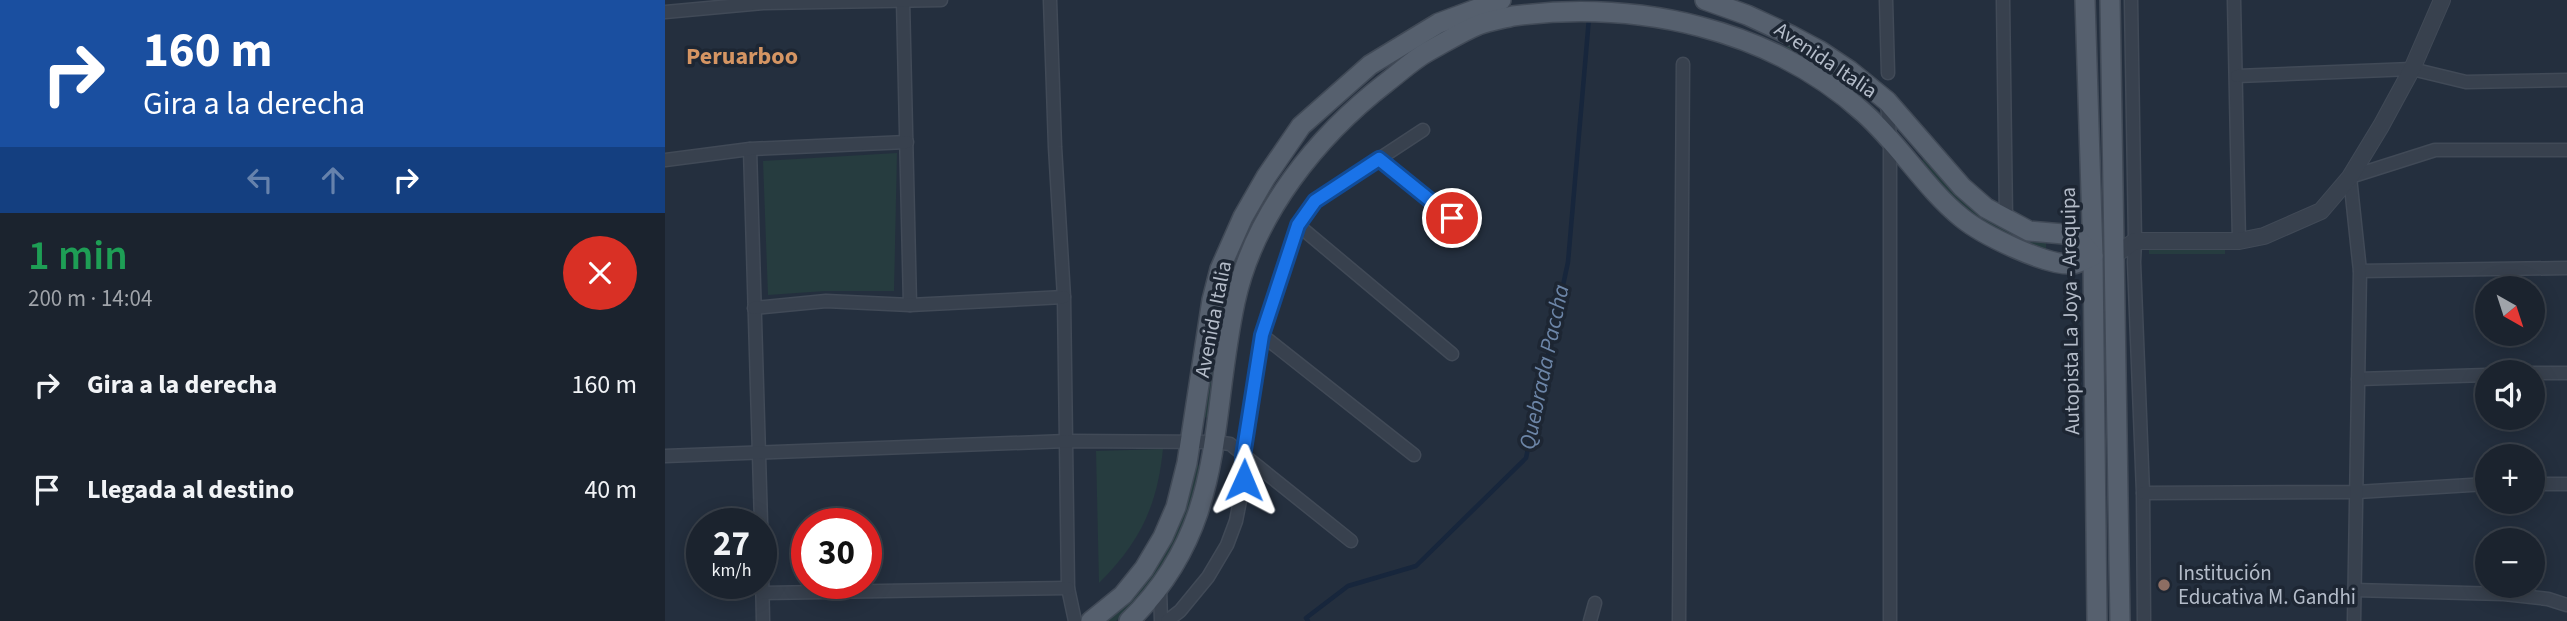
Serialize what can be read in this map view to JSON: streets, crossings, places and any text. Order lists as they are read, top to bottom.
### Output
{
  "streets": {
    "main road": ["Avenida Italia", "Autopista La Joya - Arequipa"]
  },
  "crossings": [
    ["Avenida Italia", "Autopista La Joya - Arequipa"]
  ],
  "districts": ["Peruarboo"],
  "water": ["Quebrada Paccha"],
  "places": ["Institución Educativa M. Gandhi"],
  "north": "bottom right",
  "page": {
    "turn": ["160 m", "Gira a la derecha"],
    "heading": ["1 min", "200 m · 14:04"],
    "map_buttons": ["+", "−"],
    "list": [
      {
        "name": "Gira a la derecha",
        "value": "160 m"
      },
      {
        "name": "Llegada al destino",
        "value": "40 m"
      }
    ],
    "speed": "27 km/h",
    "limit": "30"
  }
}
